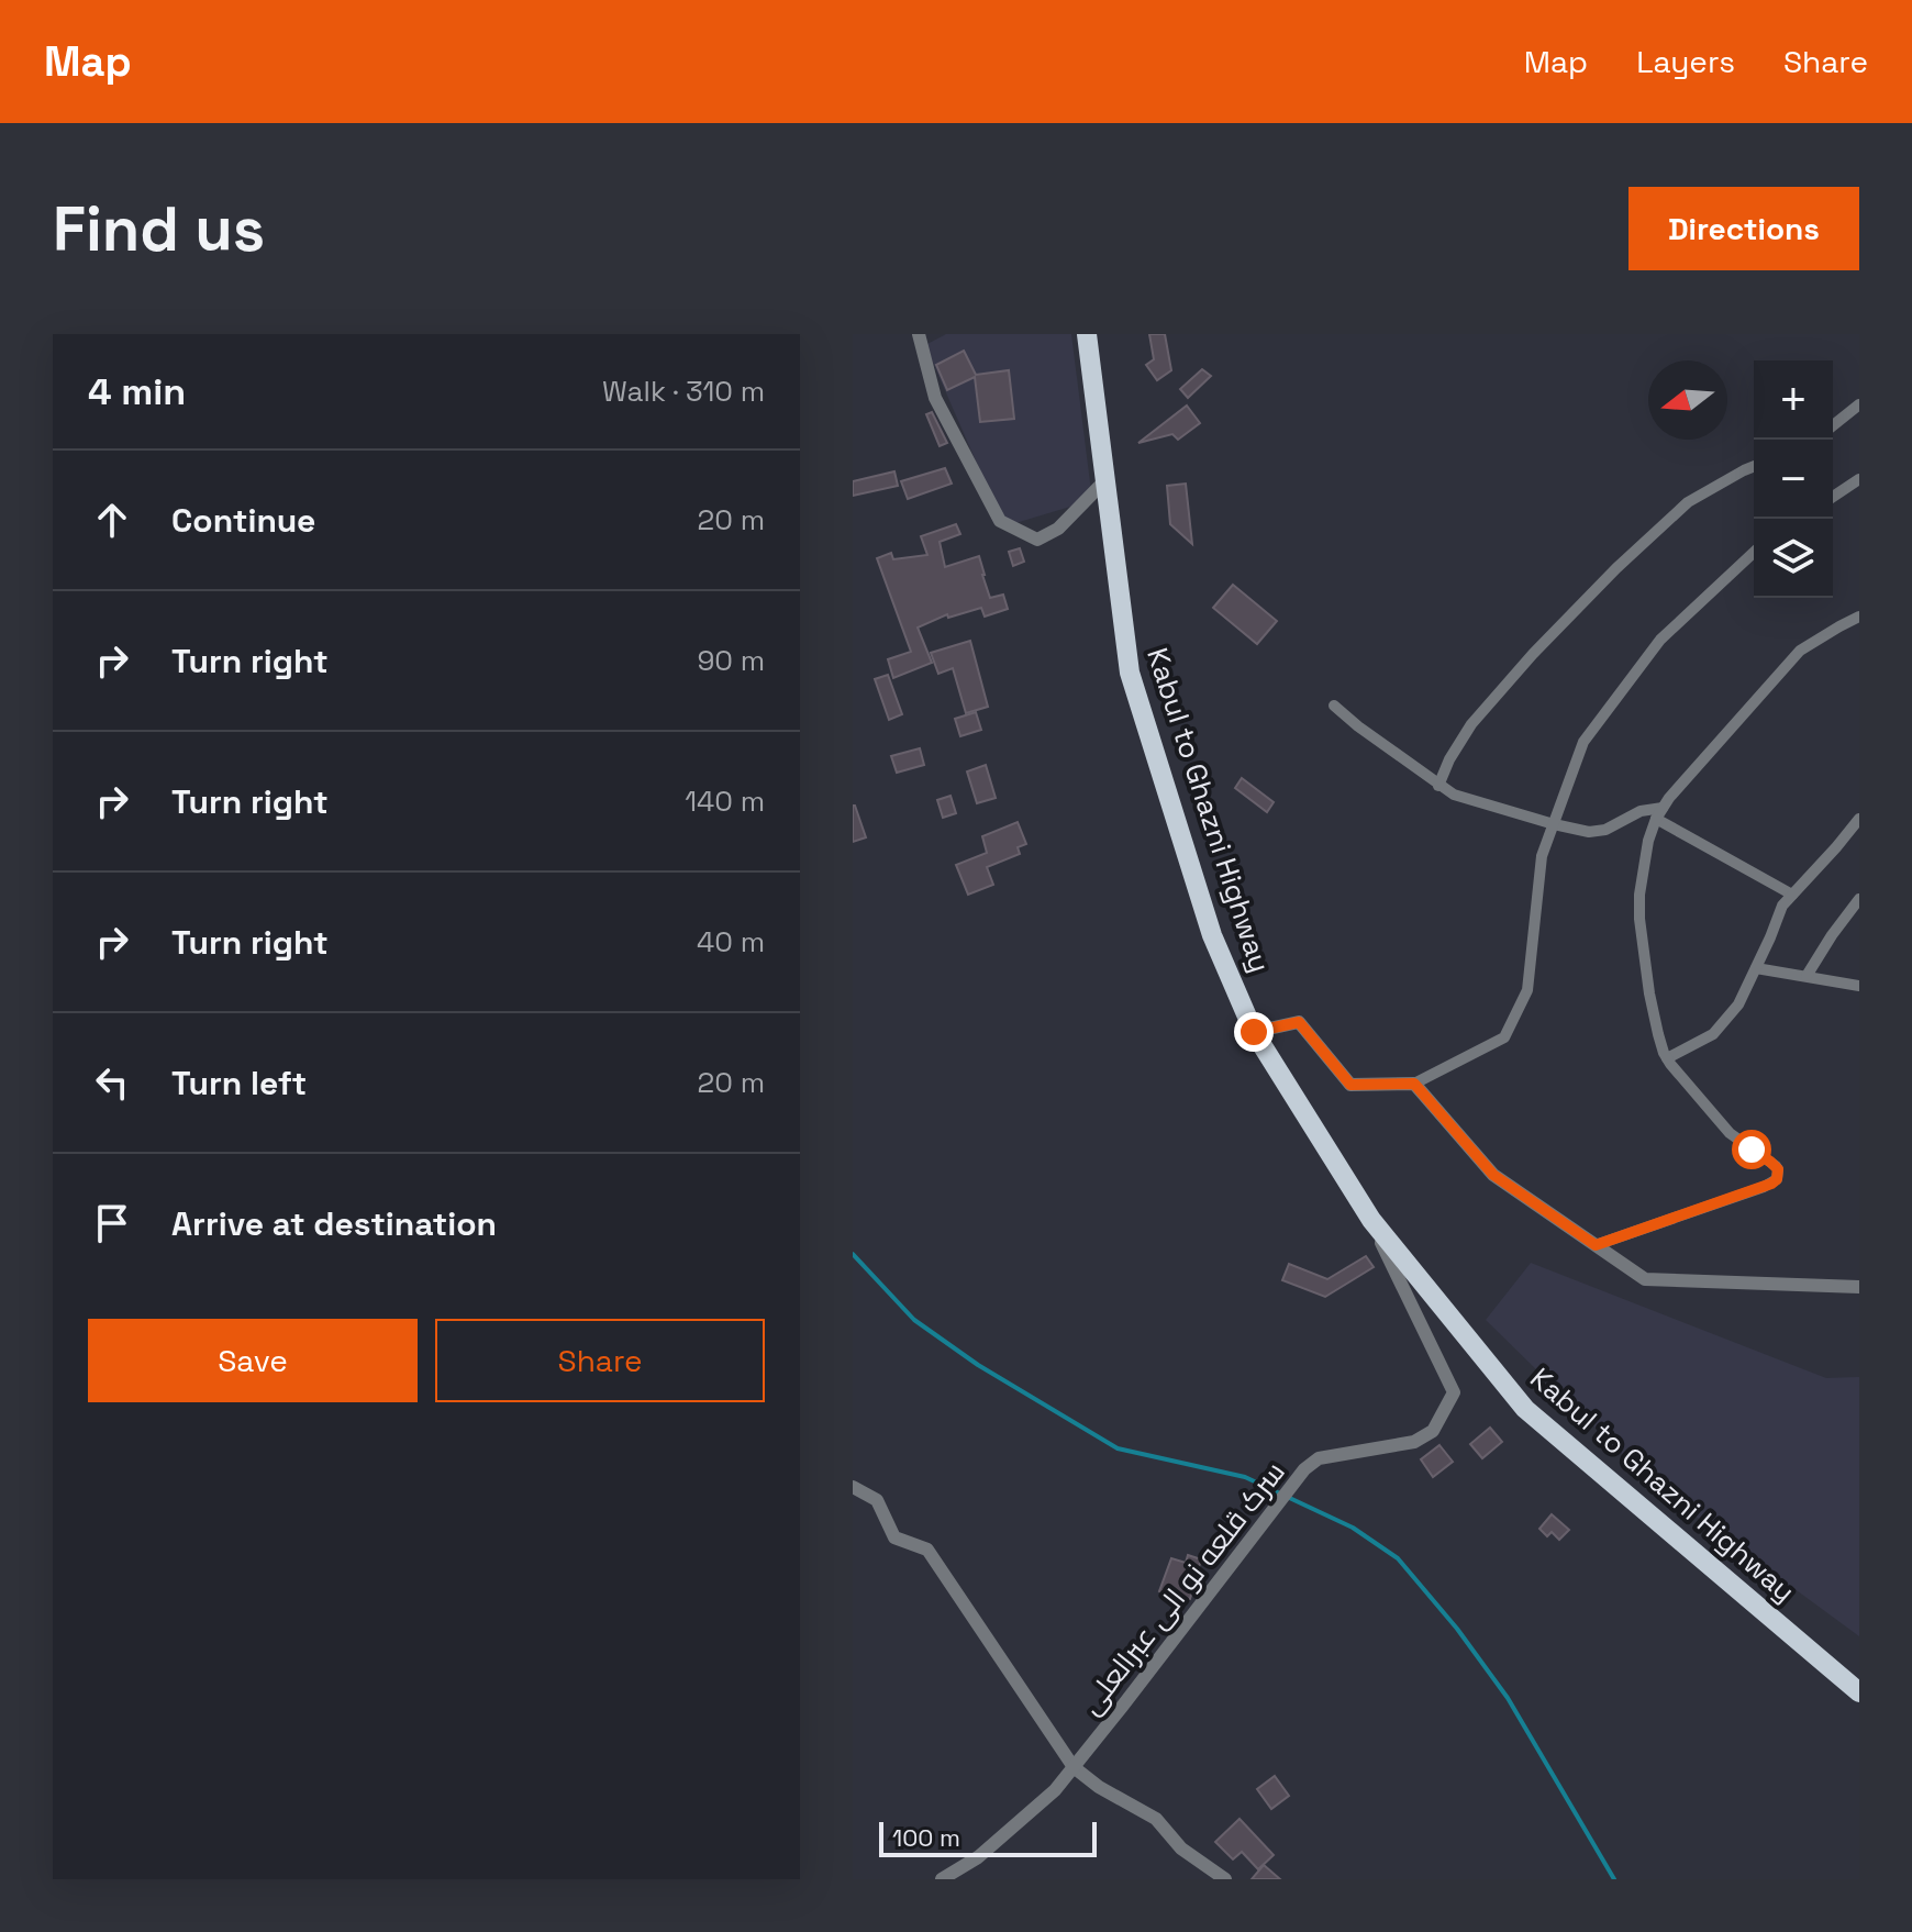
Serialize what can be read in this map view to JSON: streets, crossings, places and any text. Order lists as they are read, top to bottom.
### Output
{
  "streets": {
    "highway": ["Kabul to Ghazni Highway"],
    "street": ["سرک قلعه نو الی عبرالعلی"]
  },
  "crossings": [
    ["Kabul to Ghazni Highway", "سرک قلعه نو الی عبرالعلی"]
  ],
  "scale_bar": "100 m",
  "north": "left",
  "page": {
    "header": "Map",
    "nav": ["Map", "Layers", "Share"],
    "buttons": [
      "Directions",
      ["Save", "Share"]
    ],
    "title": "Find us",
    "heading": ["4 min", "Walk · 310 m"],
    "map_buttons": ["+", "−"],
    "list": [
      ["Continue", "20 m"],
      ["Turn right", "90 m"],
      ["Turn right", "140 m"],
      ["Turn right", "40 m"],
      ["Turn left", "20 m"],
      "Arrive at destination"
    ],
    "scale": "100 m"
  }
}
